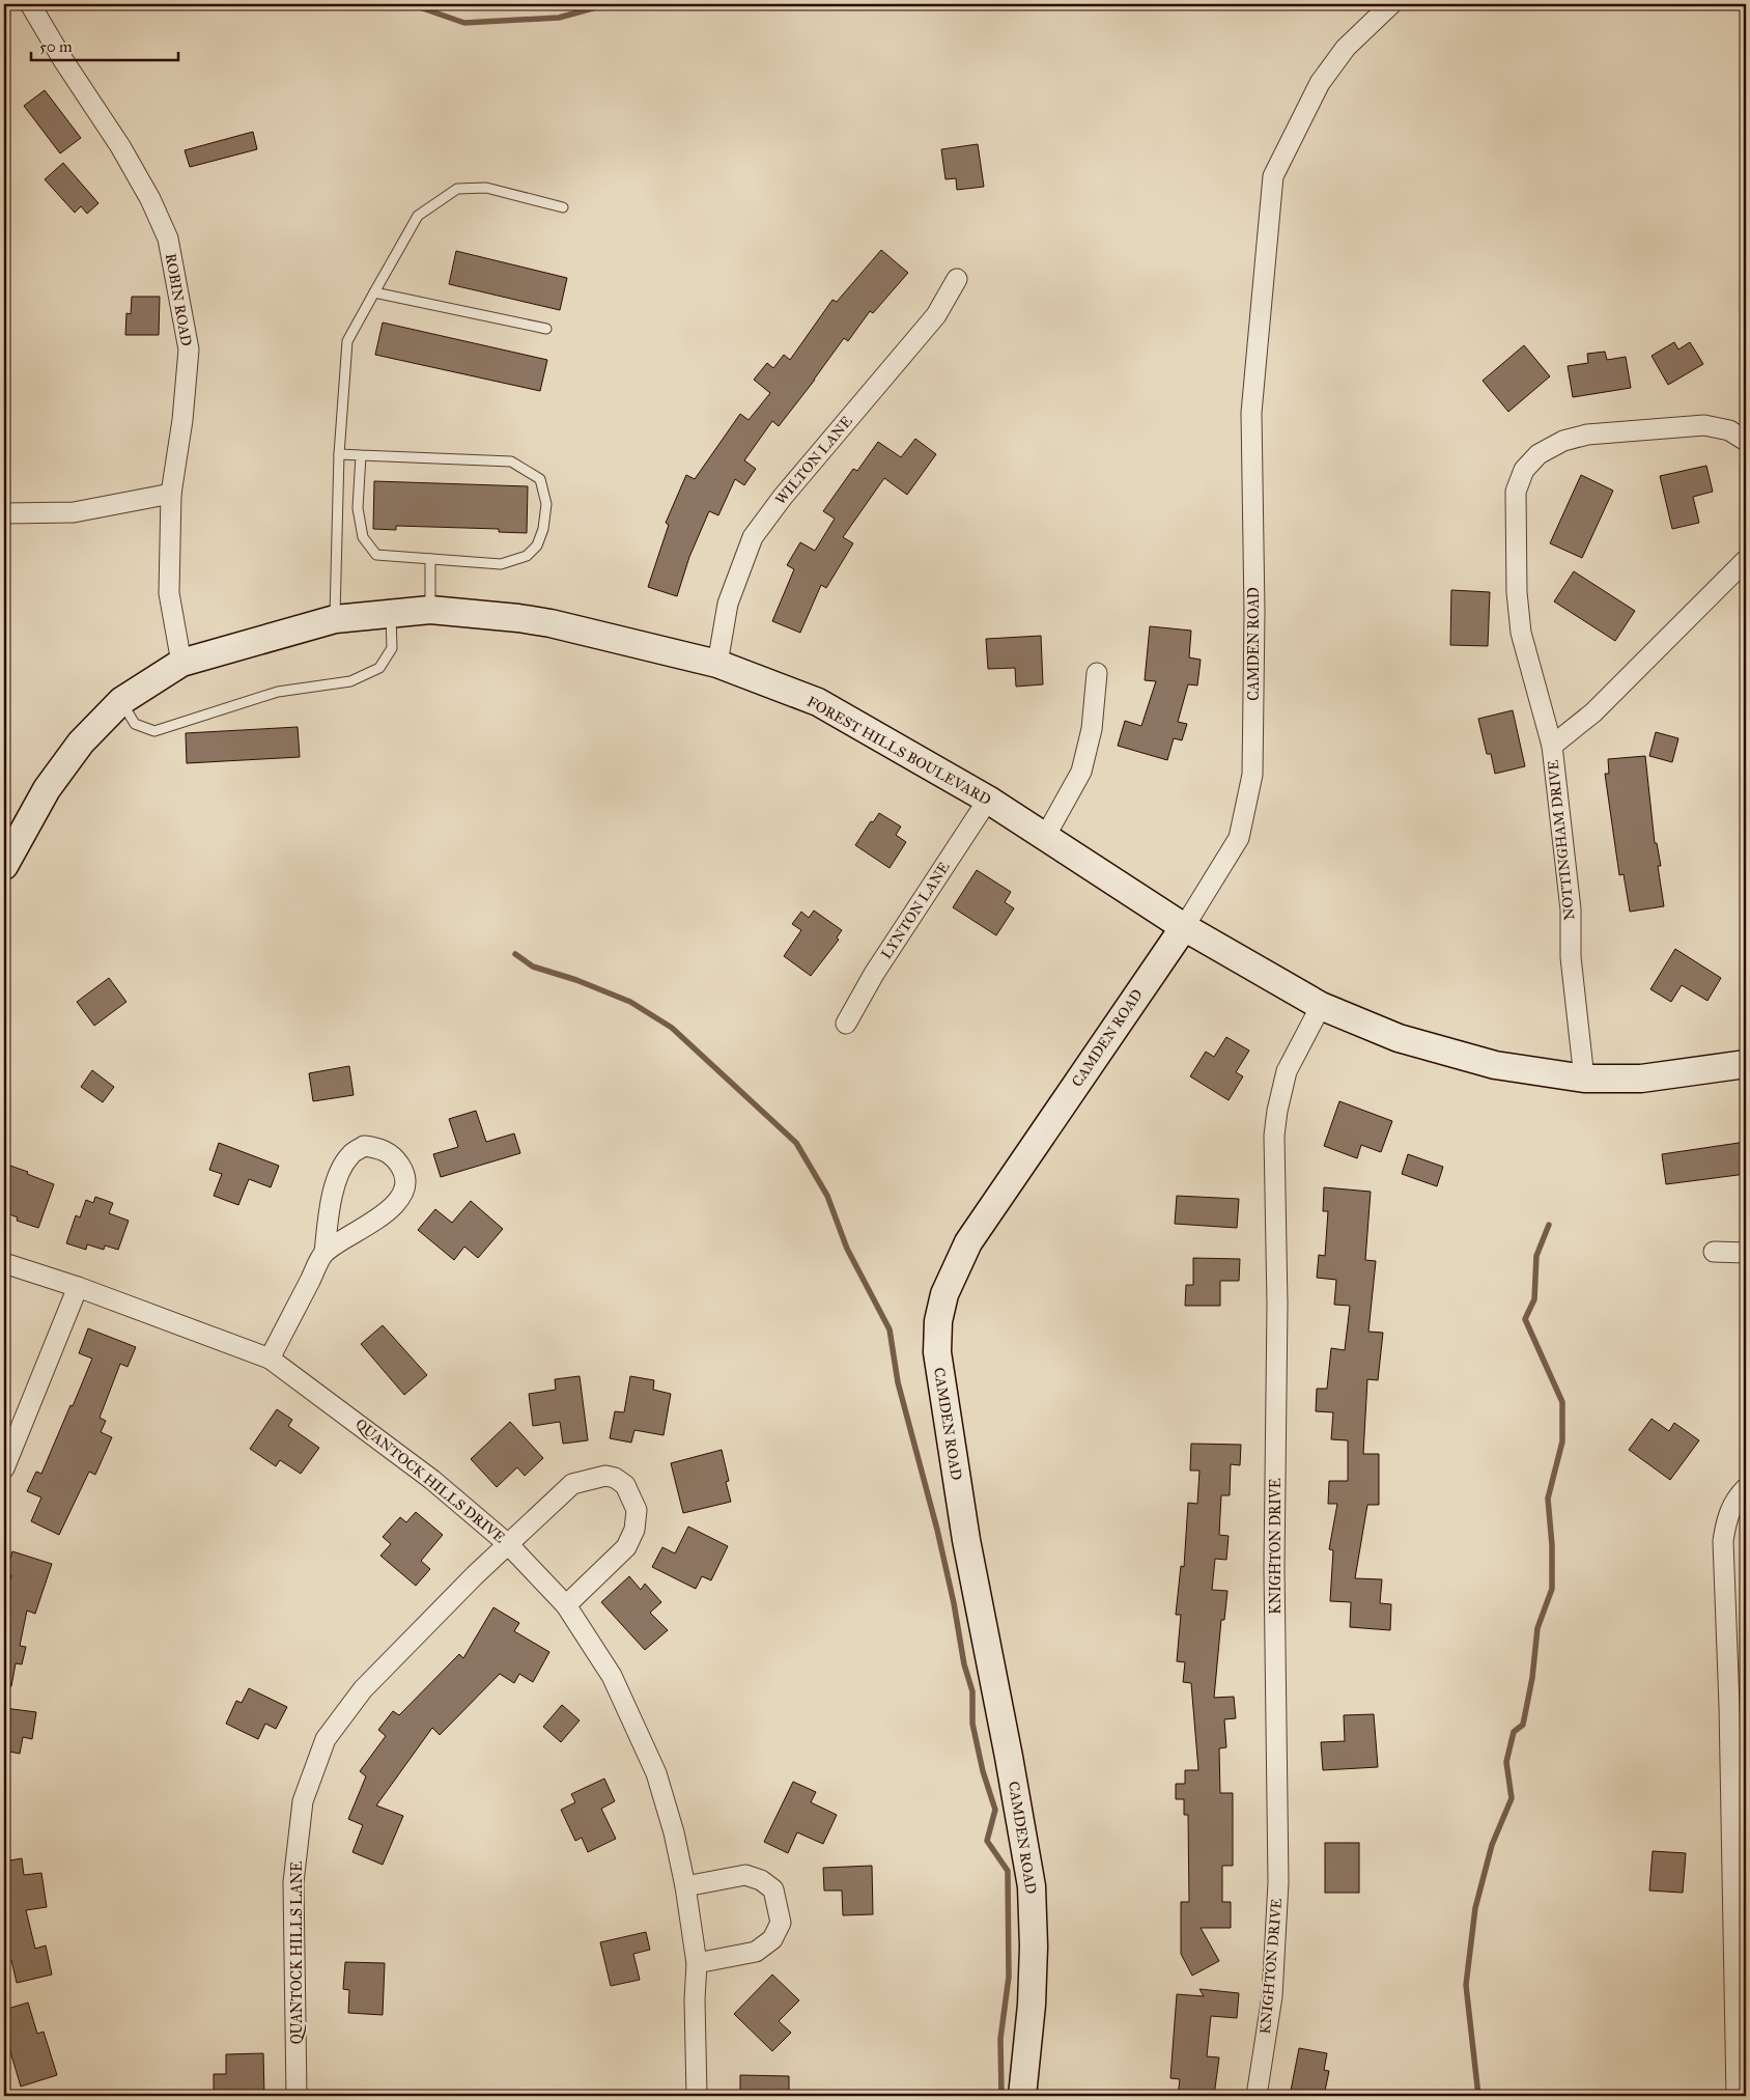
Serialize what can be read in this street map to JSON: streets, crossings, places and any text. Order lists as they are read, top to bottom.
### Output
{
  "streets": {
    "main road": ["CAMDEN ROAD", "FOREST HILLS BOULEVARD"],
    "street": [
      "ROBIN ROAD",
      "WILTON LANE",
      "NOTTINGHAM DRIVE",
      "LYNTON LANE",
      "QUANTOCK HILLS DRIVE",
      "KNIGHTON DRIVE",
      "QUANTOCK HILLS LANE"
    ]
  },
  "crossings": [
    ["ROBIN ROAD", "FOREST HILLS BOULEVARD"],
    ["WILTON LANE", "FOREST HILLS BOULEVARD"],
    ["CAMDEN ROAD", "FOREST HILLS BOULEVARD"],
    ["FOREST HILLS BOULEVARD", "NOTTINGHAM DRIVE"],
    ["FOREST HILLS BOULEVARD", "LYNTON LANE"],
    ["FOREST HILLS BOULEVARD", "KNIGHTON DRIVE"],
    ["QUANTOCK HILLS DRIVE", "QUANTOCK HILLS LANE"]
  ],
  "scale_bar": "50 m"
}
